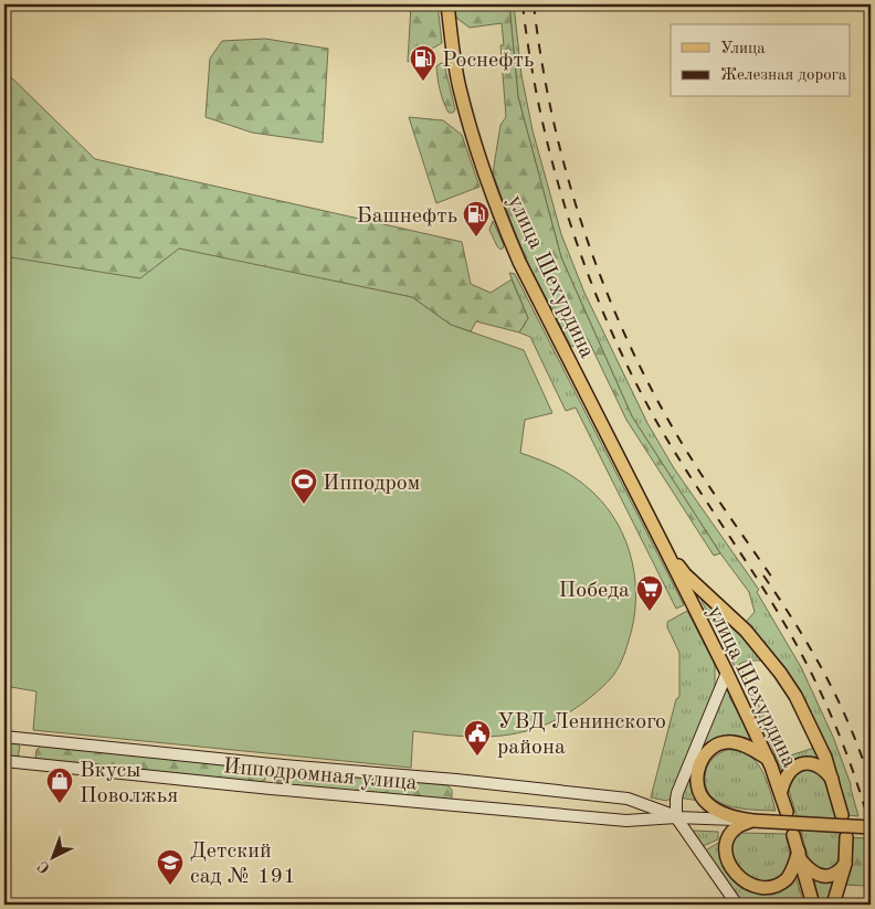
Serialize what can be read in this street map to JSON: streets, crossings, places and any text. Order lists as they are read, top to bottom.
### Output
{
  "streets": {
    "main road": ["улица Шехурдина"],
    "street": ["Ипподромная улица"]
  },
  "places": {
    "fuel station": ["Роснефть", "Башнефть"],
    "sports": ["Ипподром"],
    "supermarket": ["Победа"],
    "public building": ["УВД Ленинского района"],
    "shop": ["Вкусы Поволжья"],
    "school or university": ["Детский сад № 191"]
  },
  "legend": ["Улица", "Железная дорога"],
  "north": "bottom left"
}
